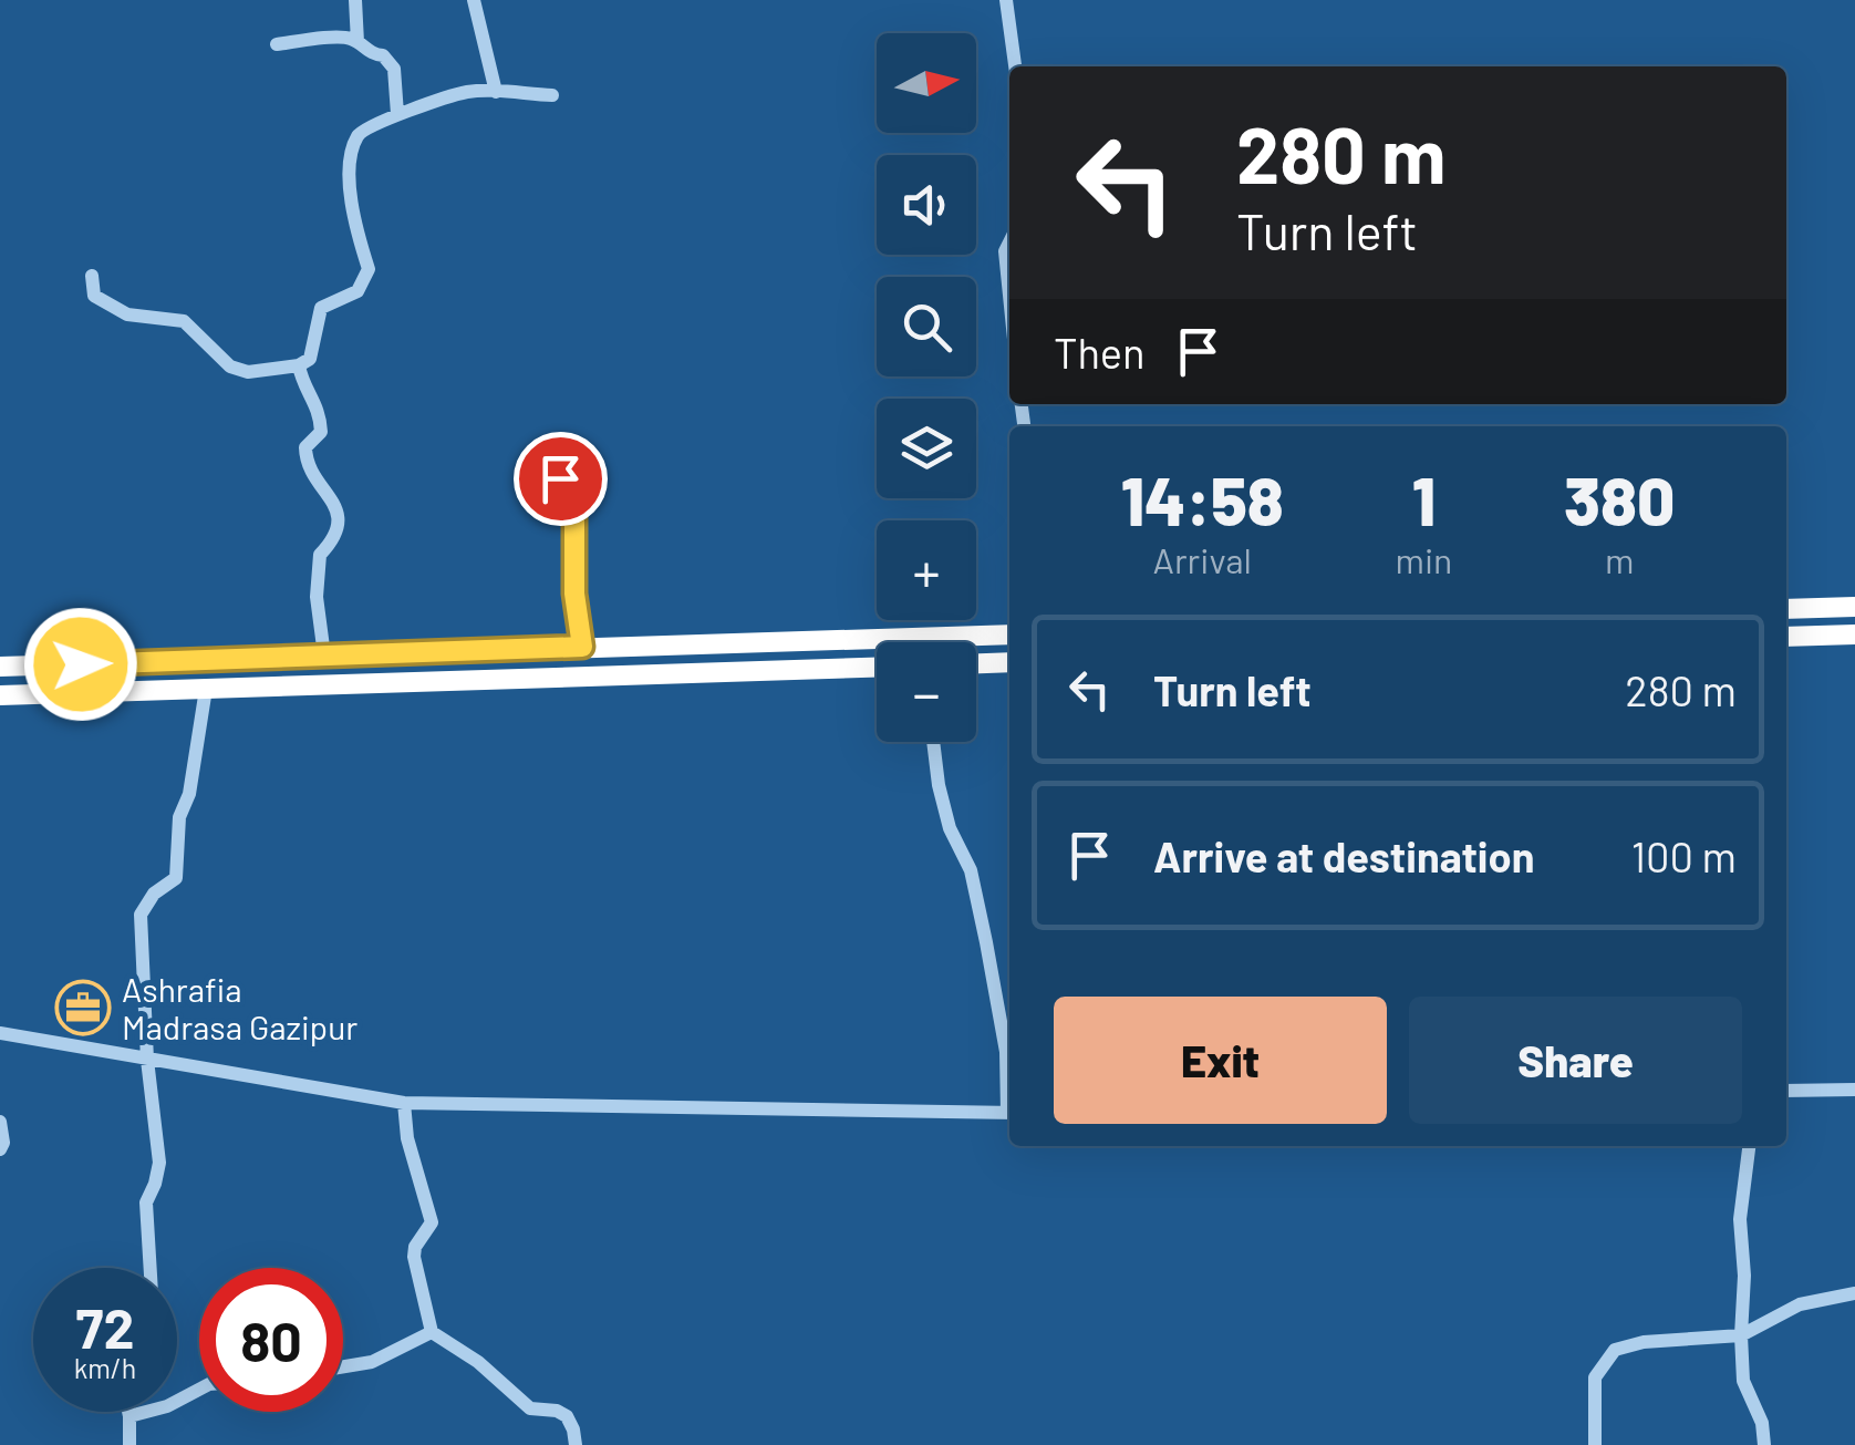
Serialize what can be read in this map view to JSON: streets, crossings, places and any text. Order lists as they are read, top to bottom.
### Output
{
  "places": {
    "office": ["Ashrafia Madrasa Gazipur"]
  },
  "north": "right",
  "page": {
    "map_buttons": ["+", "−"],
    "turn": ["280 m", "Turn left"],
    "then": "Then",
    "eta": [
      "14:58",
      "Arrival",
      "1",
      "min",
      "380",
      "m"
    ],
    "list": [
      {
        "name": "Turn left",
        "value": "280 m"
      },
      {
        "name": "Arrive at destination",
        "value": "100 m"
      }
    ],
    "buttons": ["Exit", "Share"],
    "speed": "72 km/h",
    "limit": "80"
  }
}
